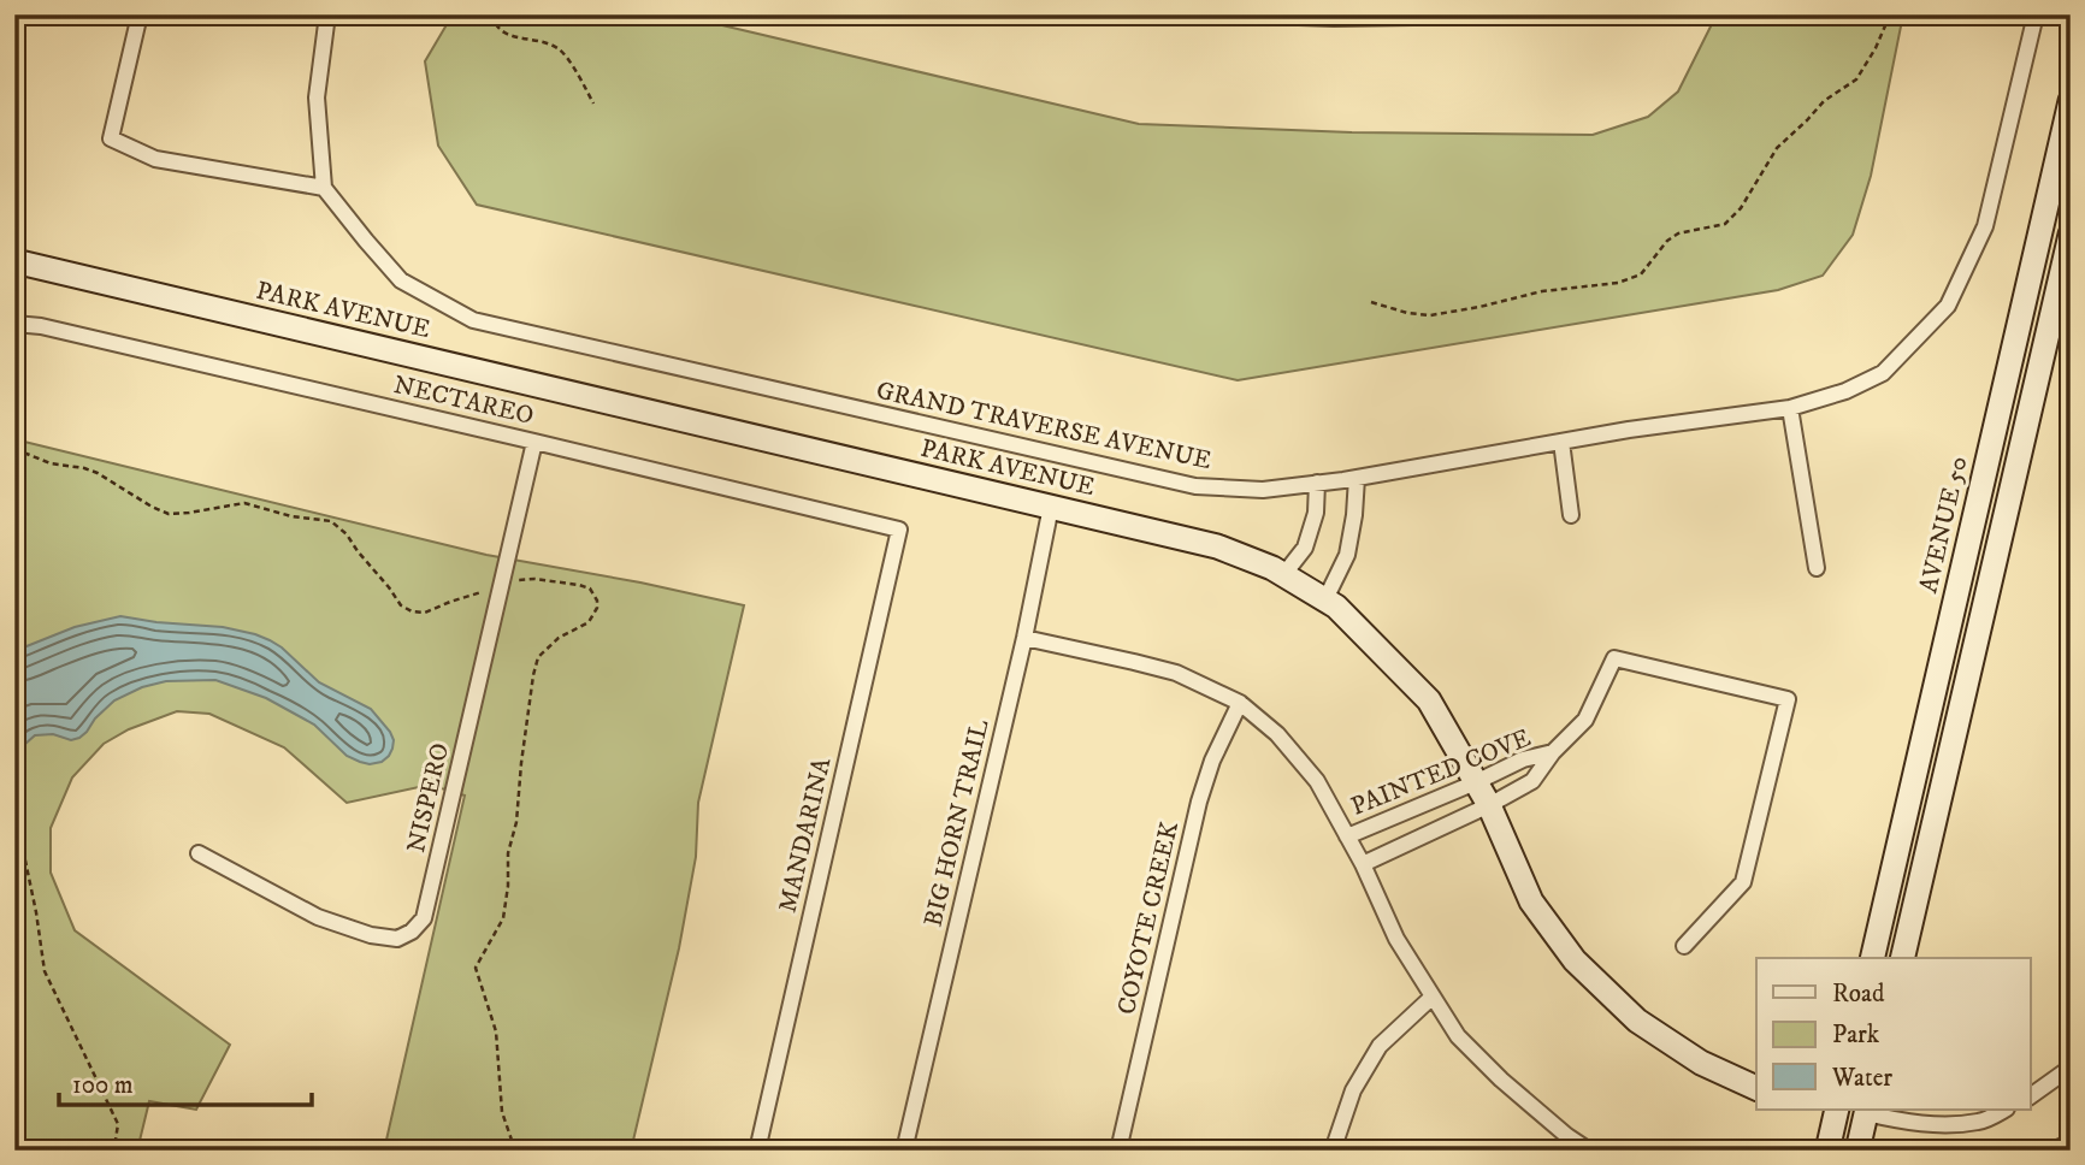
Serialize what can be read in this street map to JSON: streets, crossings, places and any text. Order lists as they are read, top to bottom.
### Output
{
  "streets": {
    "street": [
      "PARK AVENUE",
      "NECTAREO",
      "GRAND TRAVERSE AVENUE",
      "AVENUE 50",
      "PAINTED COVE",
      "NISPERO",
      "BIG HORN TRAIL",
      "MANDARINA",
      "COYOTE CREEK"
    ]
  },
  "crossings": [
    ["PARK AVENUE", "PAINTED COVE"],
    ["PARK AVENUE", "BIG HORN TRAIL"],
    ["NECTAREO", "NISPERO"],
    ["NECTAREO", "MANDARINA"]
  ],
  "legend": ["Road", "Park", "Water"],
  "scale_bar": "100 m"
}
